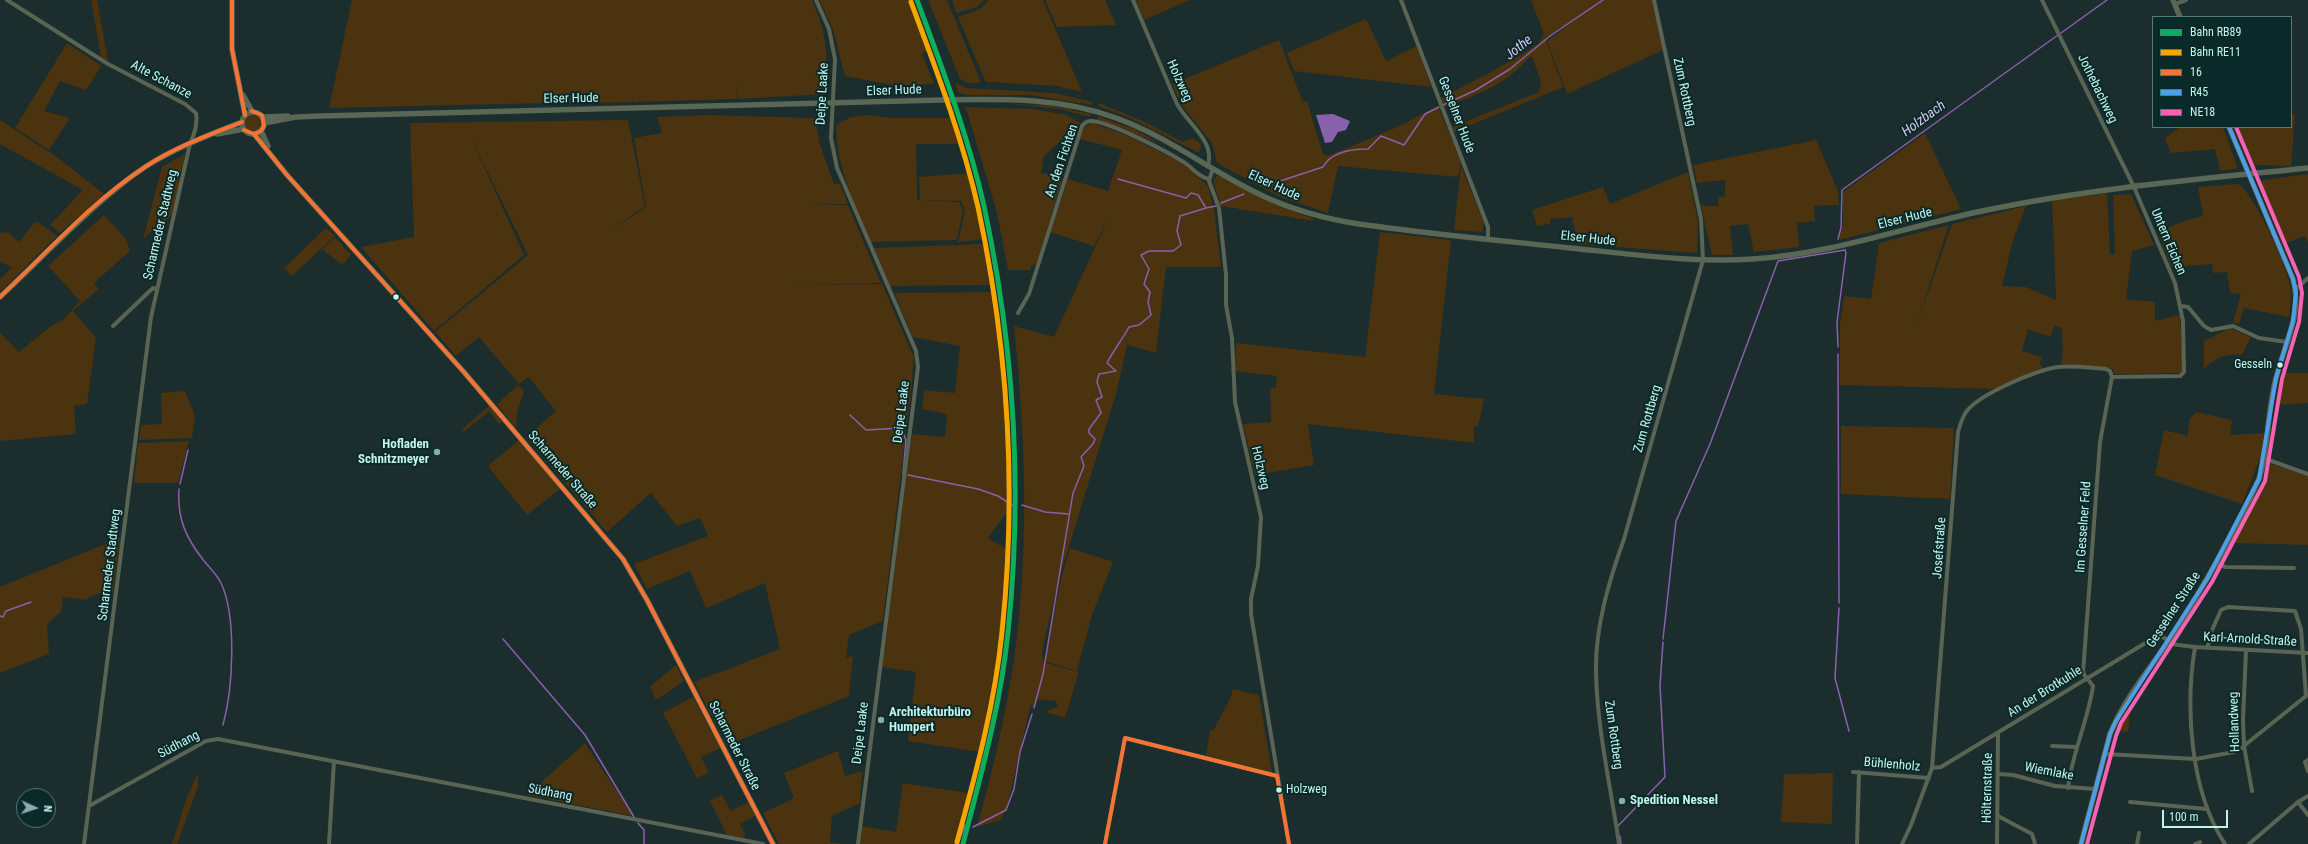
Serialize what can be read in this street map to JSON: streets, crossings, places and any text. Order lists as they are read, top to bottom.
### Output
{
  "streets": {
    "street": [
      "Alte Schanze",
      "Holzweg",
      "Jothebachweg",
      "Elser Hude",
      "Zum Rottberg",
      "Deipe Laake",
      "Gesselner Hude",
      "An den Fichten",
      "Scharmeder Stadtweg",
      "Untern Eichen",
      "Scharmeder Straße",
      "Im Gesselner Feld",
      "Josefstraße",
      "Gesselner Straße",
      "Karl-Arnold-Straße",
      "An der Brotkuhle",
      "Hollandweg",
      "Südhang",
      "Bühlenholz",
      "Wiemlake",
      "Hölternstraße"
    ]
  },
  "crossings": [
    ["Alte Schanze", "Scharmeder Stadtweg"],
    ["Holzweg", "Elser Hude"],
    ["Holzweg", "An den Fichten"],
    ["Jothebachweg", "Elser Hude"],
    ["Jothebachweg", "Untern Eichen"],
    ["Elser Hude", "Zum Rottberg"],
    ["Elser Hude", "Deipe Laake"],
    ["Elser Hude", "Gesselner Hude"],
    ["Elser Hude", "Untern Eichen"],
    ["Elser Hude", "Scharmeder Straße"],
    ["Elser Hude", "Gesselner Straße"],
    ["Scharmeder Stadtweg", "Südhang"],
    ["Untern Eichen", "Im Gesselner Feld"],
    ["Untern Eichen", "Josefstraße"],
    ["Im Gesselner Feld", "Josefstraße"],
    ["Im Gesselner Feld", "An der Brotkuhle"],
    ["Josefstraße", "An der Brotkuhle"],
    ["Josefstraße", "Bühlenholz"],
    ["Gesselner Straße", "Karl-Arnold-Straße"],
    ["Gesselner Straße", "An der Brotkuhle"],
    ["Gesselner Straße", "Wiemlake"],
    ["Karl-Arnold-Straße", "An der Brotkuhle"],
    ["Karl-Arnold-Straße", "Hollandweg"],
    ["An der Brotkuhle", "Hölternstraße"],
    ["Wiemlake", "Hölternstraße"]
  ],
  "water": ["Jothe", "Holzbach"],
  "places": [
    "Gesseln",
    "Hofladen Schnitzmeyer",
    "Architekturbüro Humpert",
    "Holzweg",
    "Spedition Nessel"
  ],
  "lines": [
    "rail line RB89",
    "transit line 16",
    "rail line RE11",
    "transit line R45",
    "transit line NE18"
  ],
  "legend": [
    "Bahn RB89",
    "Bahn RE11",
    "16",
    "R45",
    "NE18"
  ],
  "scale_bar": "100 m",
  "north": "right"
}
